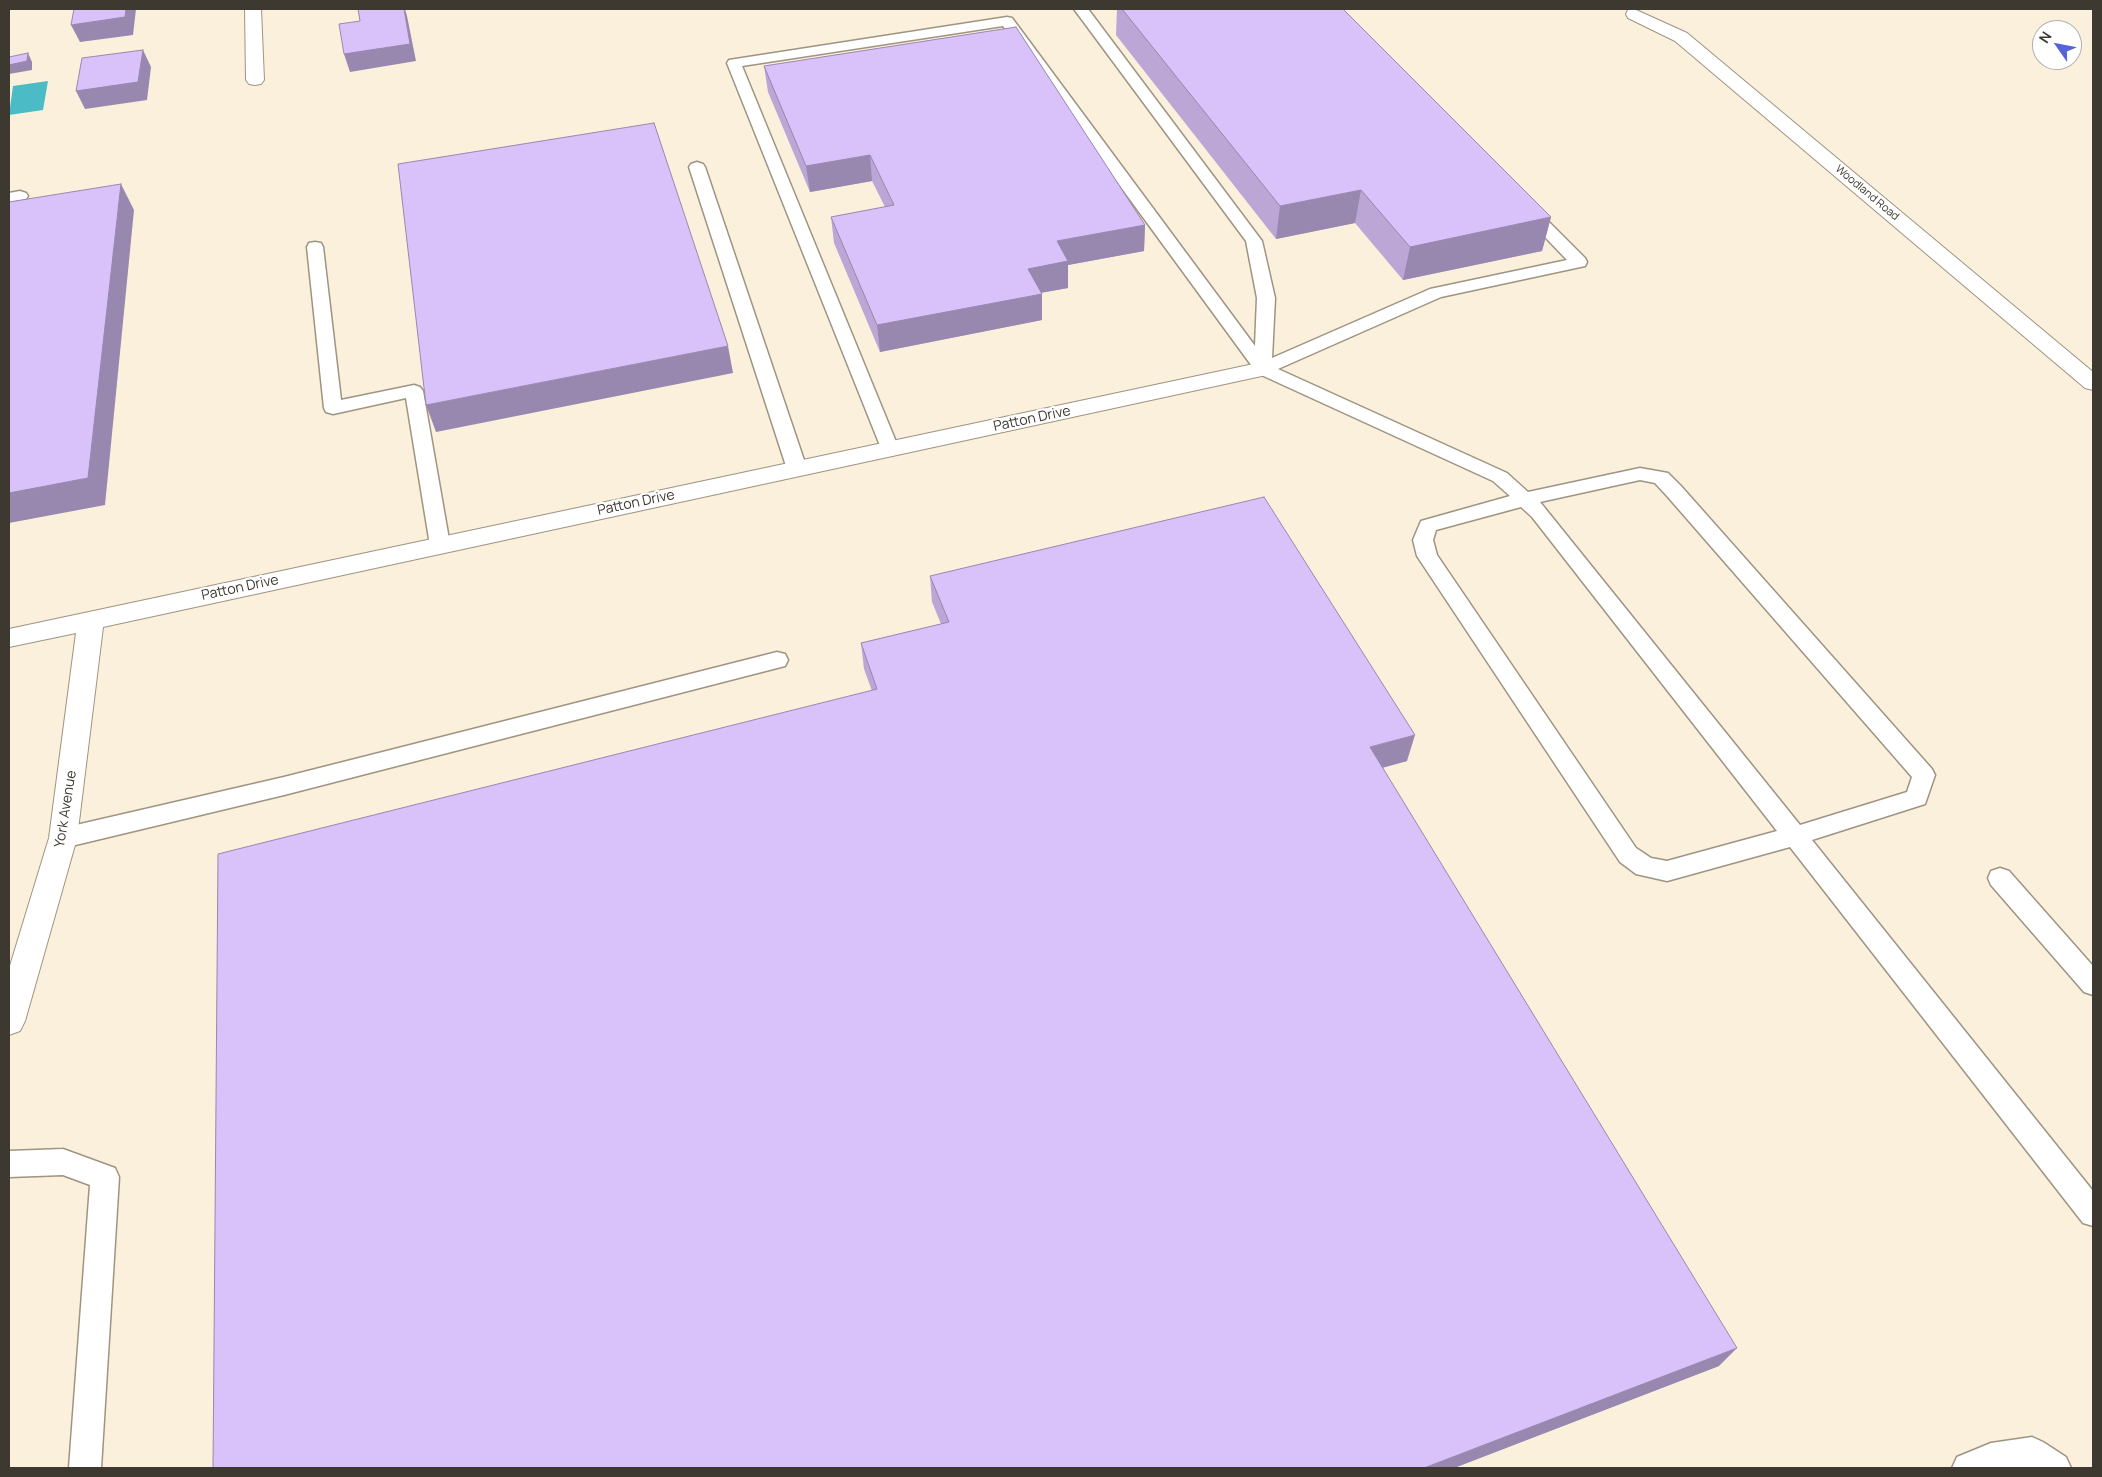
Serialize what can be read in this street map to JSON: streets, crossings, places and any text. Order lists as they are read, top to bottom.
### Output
{
  "streets": {
    "street": ["Woodland Road", "Patton Drive", "York Avenue"]
  },
  "crossings": [
    ["Patton Drive", "York Avenue"]
  ],
  "north": "top left"
}
